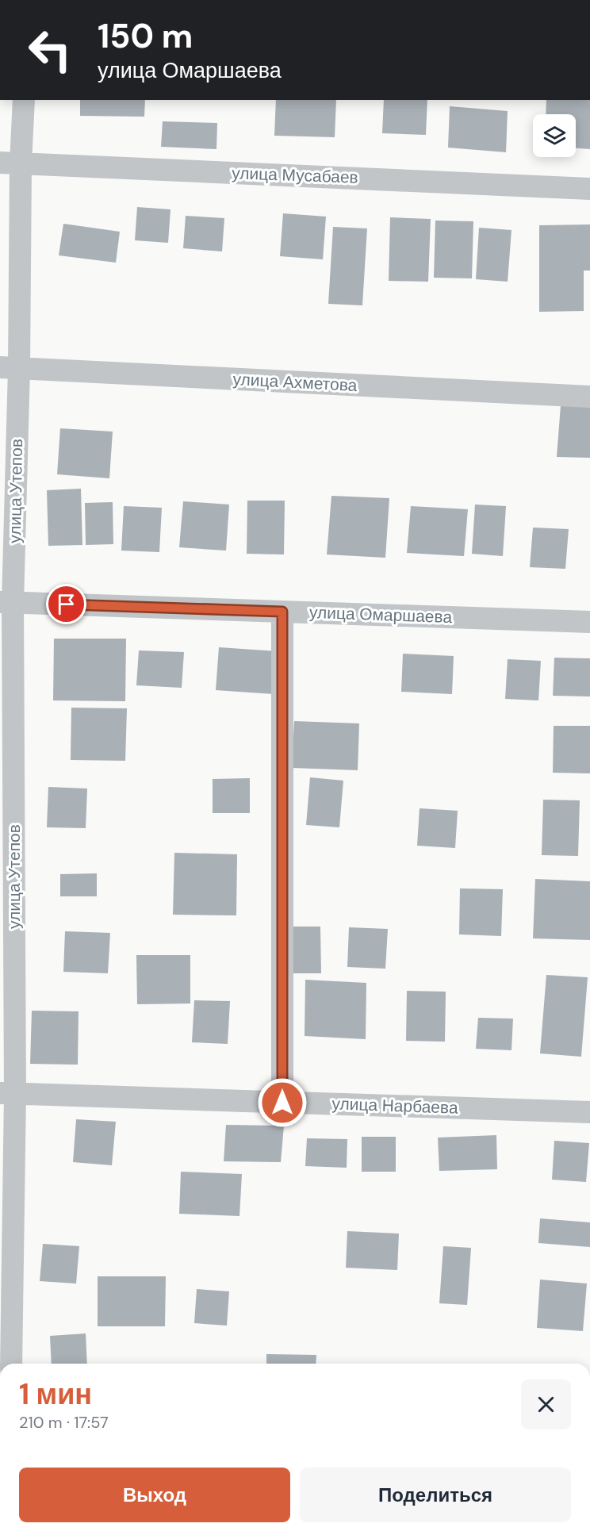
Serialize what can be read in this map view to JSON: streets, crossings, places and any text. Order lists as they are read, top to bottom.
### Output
{
  "streets": {
    "street": [
      "улица Мусабаев",
      "улица Ахметова",
      "улица Утепов",
      "улица Омаршаева",
      "улица Нарбаева"
    ]
  },
  "crossings": [
    ["улица Мусабаев", "улица Утепов"],
    ["улица Ахметова", "улица Утепов"],
    ["улица Утепов", "улица Омаршаева"],
    ["улица Утепов", "улица Нарбаева"]
  ],
  "page": {
    "turn": ["150 m", "улица Омаршаева"],
    "heading": ["1 мин", "210 m · 17:57"],
    "buttons": ["Выход", "Поделиться"]
  }
}
